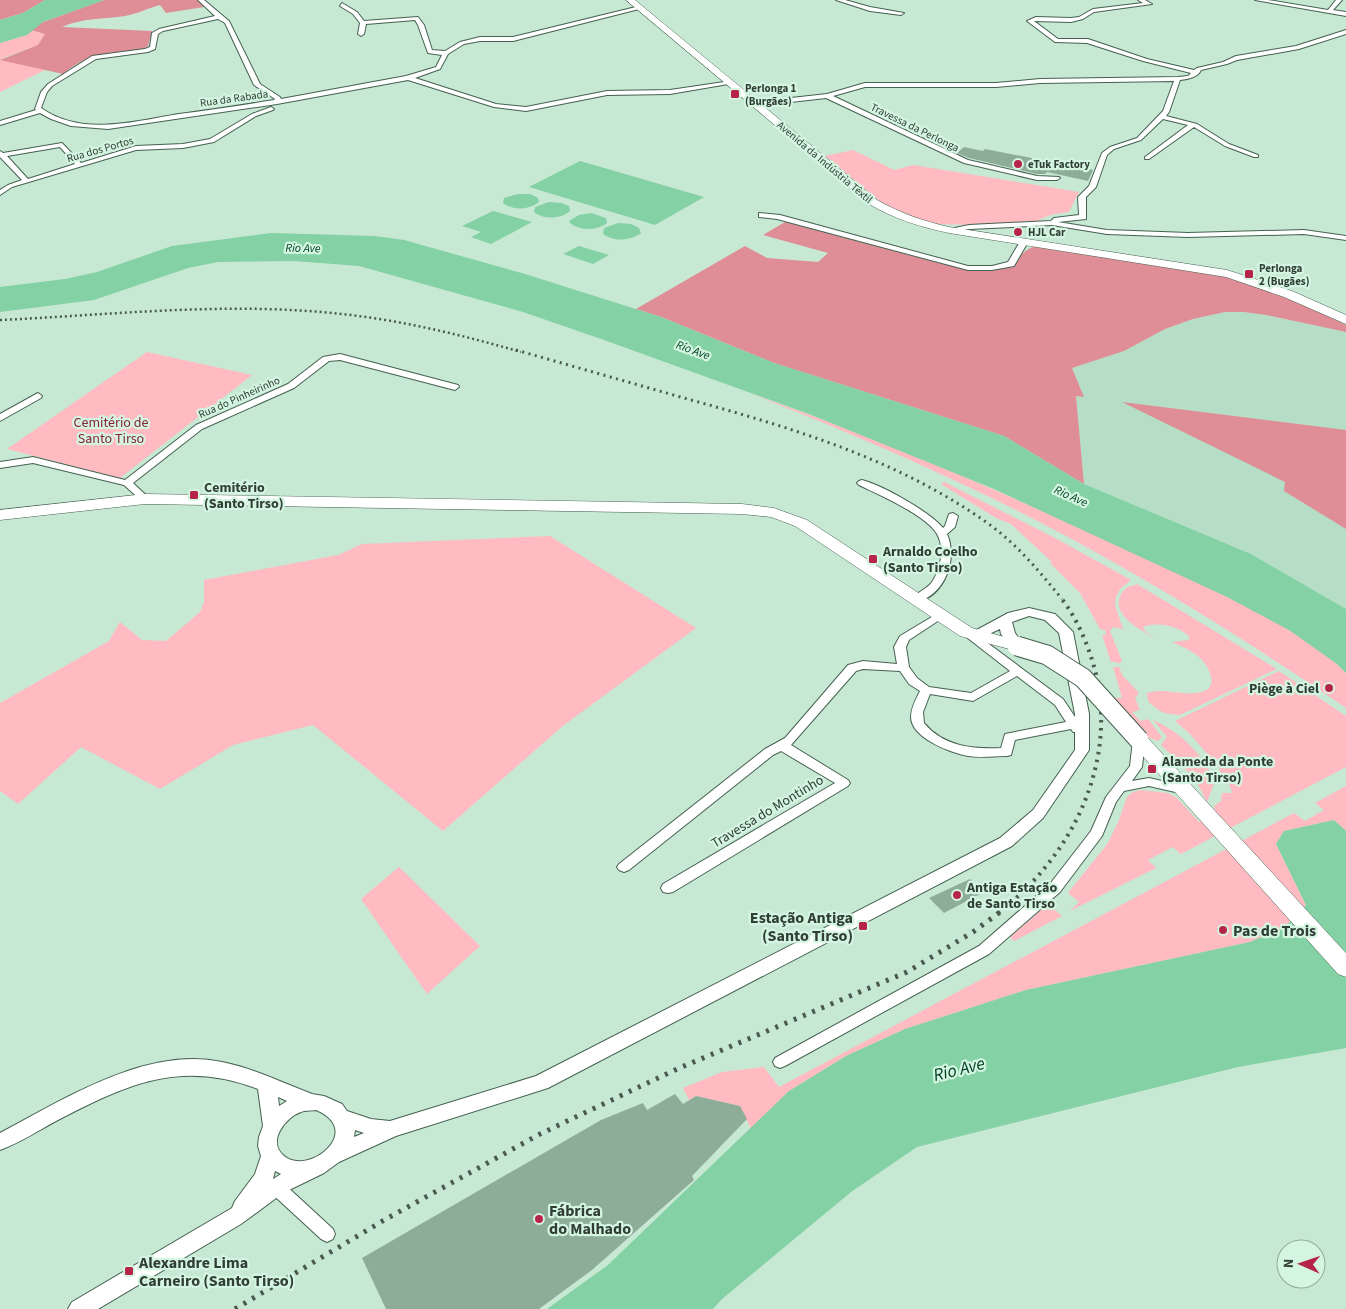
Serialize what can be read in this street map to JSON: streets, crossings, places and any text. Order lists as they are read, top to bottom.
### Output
{
  "streets": {
    "main road": ["Avenida da Indústria Têxtil"],
    "street": [
      "Rua da Rabada",
      "Travessa da Perlonga",
      "Rua dos Portos",
      "Rua do Pinheirinho",
      "Travessa do Montinho"
    ]
  },
  "crossings": [
    ["Rua da Rabada", "Rua dos Portos"],
    ["Rua da Rabada", "Avenida da Indústria Têxtil"]
  ],
  "water": ["Rio Ave"],
  "parks": ["Cemitério de Santo Tirso"],
  "places": {
    "transit": [
      "Perlonga 1 (Burgães)",
      "Perlonga 2 (Bugães)",
      "Cemitério (Santo Tirso)",
      "Arnaldo Coelho (Santo Tirso)",
      "Alameda da Ponte (Santo Tirso)",
      "Estação Antiga (Santo Tirso)",
      "Alexandre Lima Carneiro (Santo Tirso)"
    ],
    "other": [
      "eTuk Factory",
      "HJL Car",
      "Piège à Ciel",
      "Antiga Estação de Santo Tirso",
      "Pas de Trois",
      "Fábrica do Malhado"
    ]
  },
  "north": "left"
}
